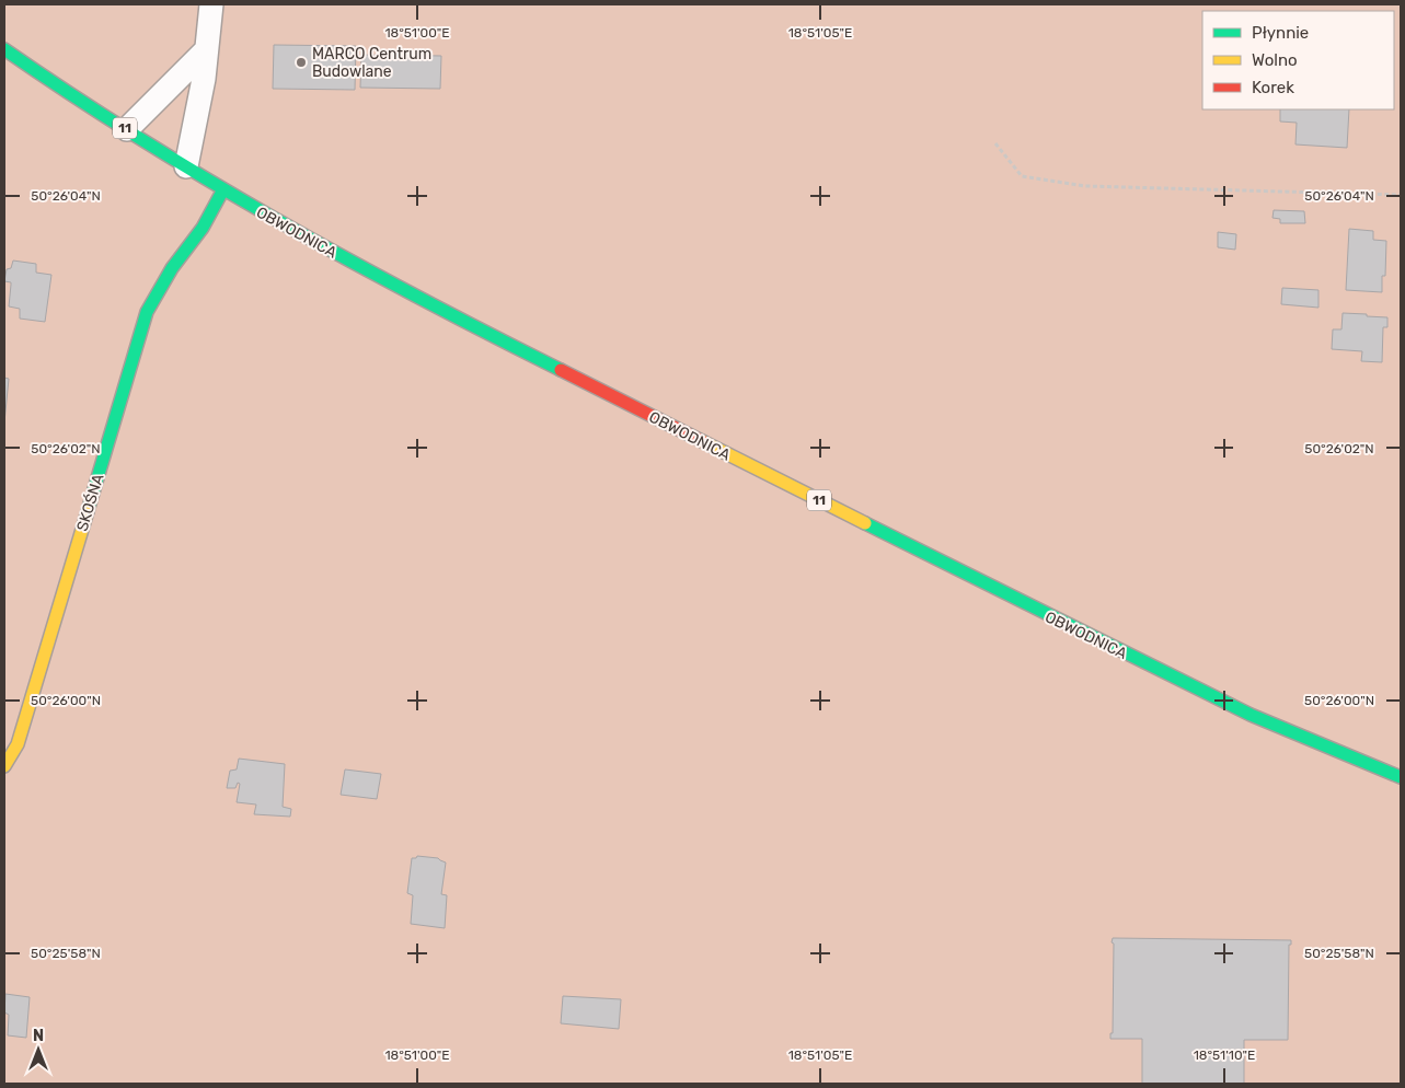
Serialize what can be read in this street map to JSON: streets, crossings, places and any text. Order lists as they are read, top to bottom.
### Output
{
  "streets": {
    "main road": ["11", "OBWODNICA", "SKOŚNA"]
  },
  "crossings": [
    ["OBWODNICA", "SKOŚNA"]
  ],
  "places": ["MARCO Centrum Budowlane"],
  "legend": ["Płynnie", "Wolno", "Korek"],
  "north": "top",
  "coordinates": [
    "18°51'00\"E",
    "18°51'05\"E",
    "50°26'04\"N",
    "50°26'02\"N",
    "50°26'00\"N",
    "50°25'58\"N",
    "18°51'10\"E"
  ]
}
